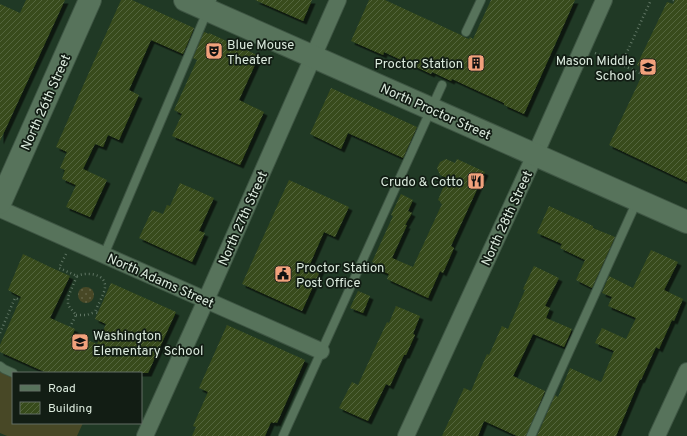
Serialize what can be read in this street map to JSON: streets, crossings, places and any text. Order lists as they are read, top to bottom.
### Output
{
  "streets": {
    "street": [
      "North 26th Street",
      "North Proctor Street",
      "North 27th Street",
      "North 28th Street",
      "North Adams Street"
    ]
  },
  "crossings": [
    ["North Proctor Street", "North 27th Street"],
    ["North Proctor Street", "North 28th Street"],
    ["North 27th Street", "North Adams Street"]
  ],
  "places": {
    "theatre": ["Blue Mouse Theater"],
    "building": ["Proctor Station"],
    "school or university": ["Mason Middle School", "Washington Elementary School"],
    "restaurant": ["Crudo & Cotto"],
    "public building": ["Proctor Station Post Office"]
  },
  "legend": ["Road", "Building"]
}
